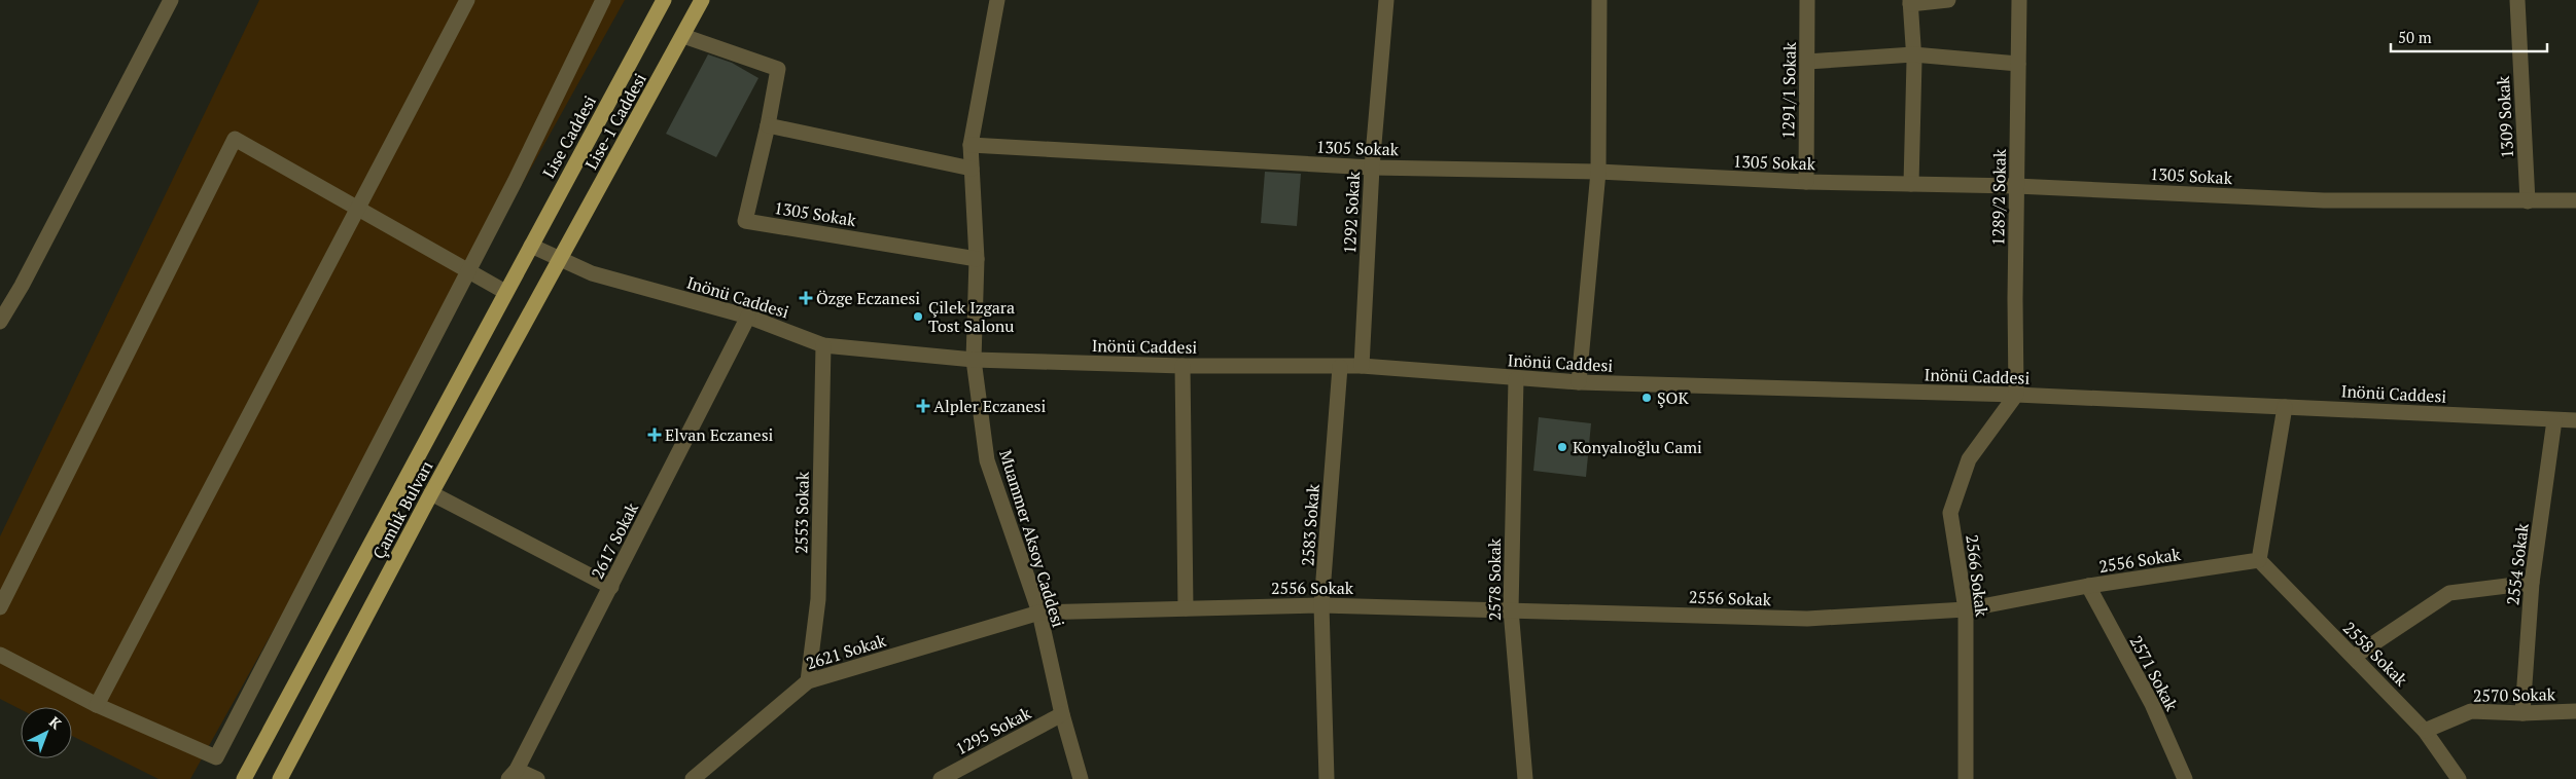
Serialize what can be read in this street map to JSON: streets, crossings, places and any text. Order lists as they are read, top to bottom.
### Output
{
  "streets": {
    "main road": ["Lise-1 Caddesi", "Lise Caddesi", "Çamlık Bulvarı"],
    "street": [
      "1291/1 Sokak",
      "1309 Sokak",
      "1305 Sokak",
      "1289/2 Sokak",
      "1292 Sokak",
      "Inönü Caddesi",
      "2553 Sokak",
      "2583 Sokak",
      "Muammer Aksoy Caddesi",
      "2617 Sokak",
      "2556 Sokak",
      "2554 Sokak",
      "2566 Sokak",
      "2578 Sokak",
      "2621 Sokak",
      "2558 Sokak",
      "2571 Sokak",
      "2570 Sokak",
      "1295 Sokak"
    ]
  },
  "crossings": [
    ["1291/1 Sokak", "1305 Sokak"],
    ["1309 Sokak", "1305 Sokak"],
    ["Lise-1 Caddesi", "1305 Sokak"],
    ["Lise-1 Caddesi", "Inönü Caddesi"],
    ["Lise-1 Caddesi", "Çamlık Bulvarı"],
    ["Lise Caddesi", "Inönü Caddesi"],
    ["Lise Caddesi", "Çamlık Bulvarı"],
    ["1305 Sokak", "1289/2 Sokak"],
    ["1305 Sokak", "1292 Sokak"],
    ["1305 Sokak", "Muammer Aksoy Caddesi"],
    ["1289/2 Sokak", "Inönü Caddesi"],
    ["1289/2 Sokak", "2566 Sokak"],
    ["1292 Sokak", "Inönü Caddesi"],
    ["Inönü Caddesi", "Çamlık Bulvarı"],
    ["Inönü Caddesi", "2553 Sokak"],
    ["Inönü Caddesi", "2583 Sokak"],
    ["Inönü Caddesi", "Muammer Aksoy Caddesi"],
    ["Inönü Caddesi", "2617 Sokak"],
    ["Inönü Caddesi", "2554 Sokak"],
    ["Inönü Caddesi", "2566 Sokak"],
    ["Inönü Caddesi", "2578 Sokak"],
    ["2553 Sokak", "2621 Sokak"],
    ["2583 Sokak", "2556 Sokak"],
    ["Muammer Aksoy Caddesi", "2556 Sokak"],
    ["Muammer Aksoy Caddesi", "2621 Sokak"],
    ["Muammer Aksoy Caddesi", "1295 Sokak"],
    ["2556 Sokak", "2566 Sokak"],
    ["2556 Sokak", "2578 Sokak"],
    ["2556 Sokak", "2621 Sokak"],
    ["2556 Sokak", "2558 Sokak"],
    ["2556 Sokak", "2571 Sokak"],
    ["2554 Sokak", "2570 Sokak"],
    ["2558 Sokak", "2570 Sokak"]
  ],
  "places": {
    "health": ["Özge Eczanesi", "Alpler Eczanesi", "Elvan Eczanesi"],
    "other": ["Çilek Izgara Tost Salonu", "ŞOK", "Konyalıoğlu Cami"]
  },
  "scale_bar": "50 m",
  "north": "top right"
}
